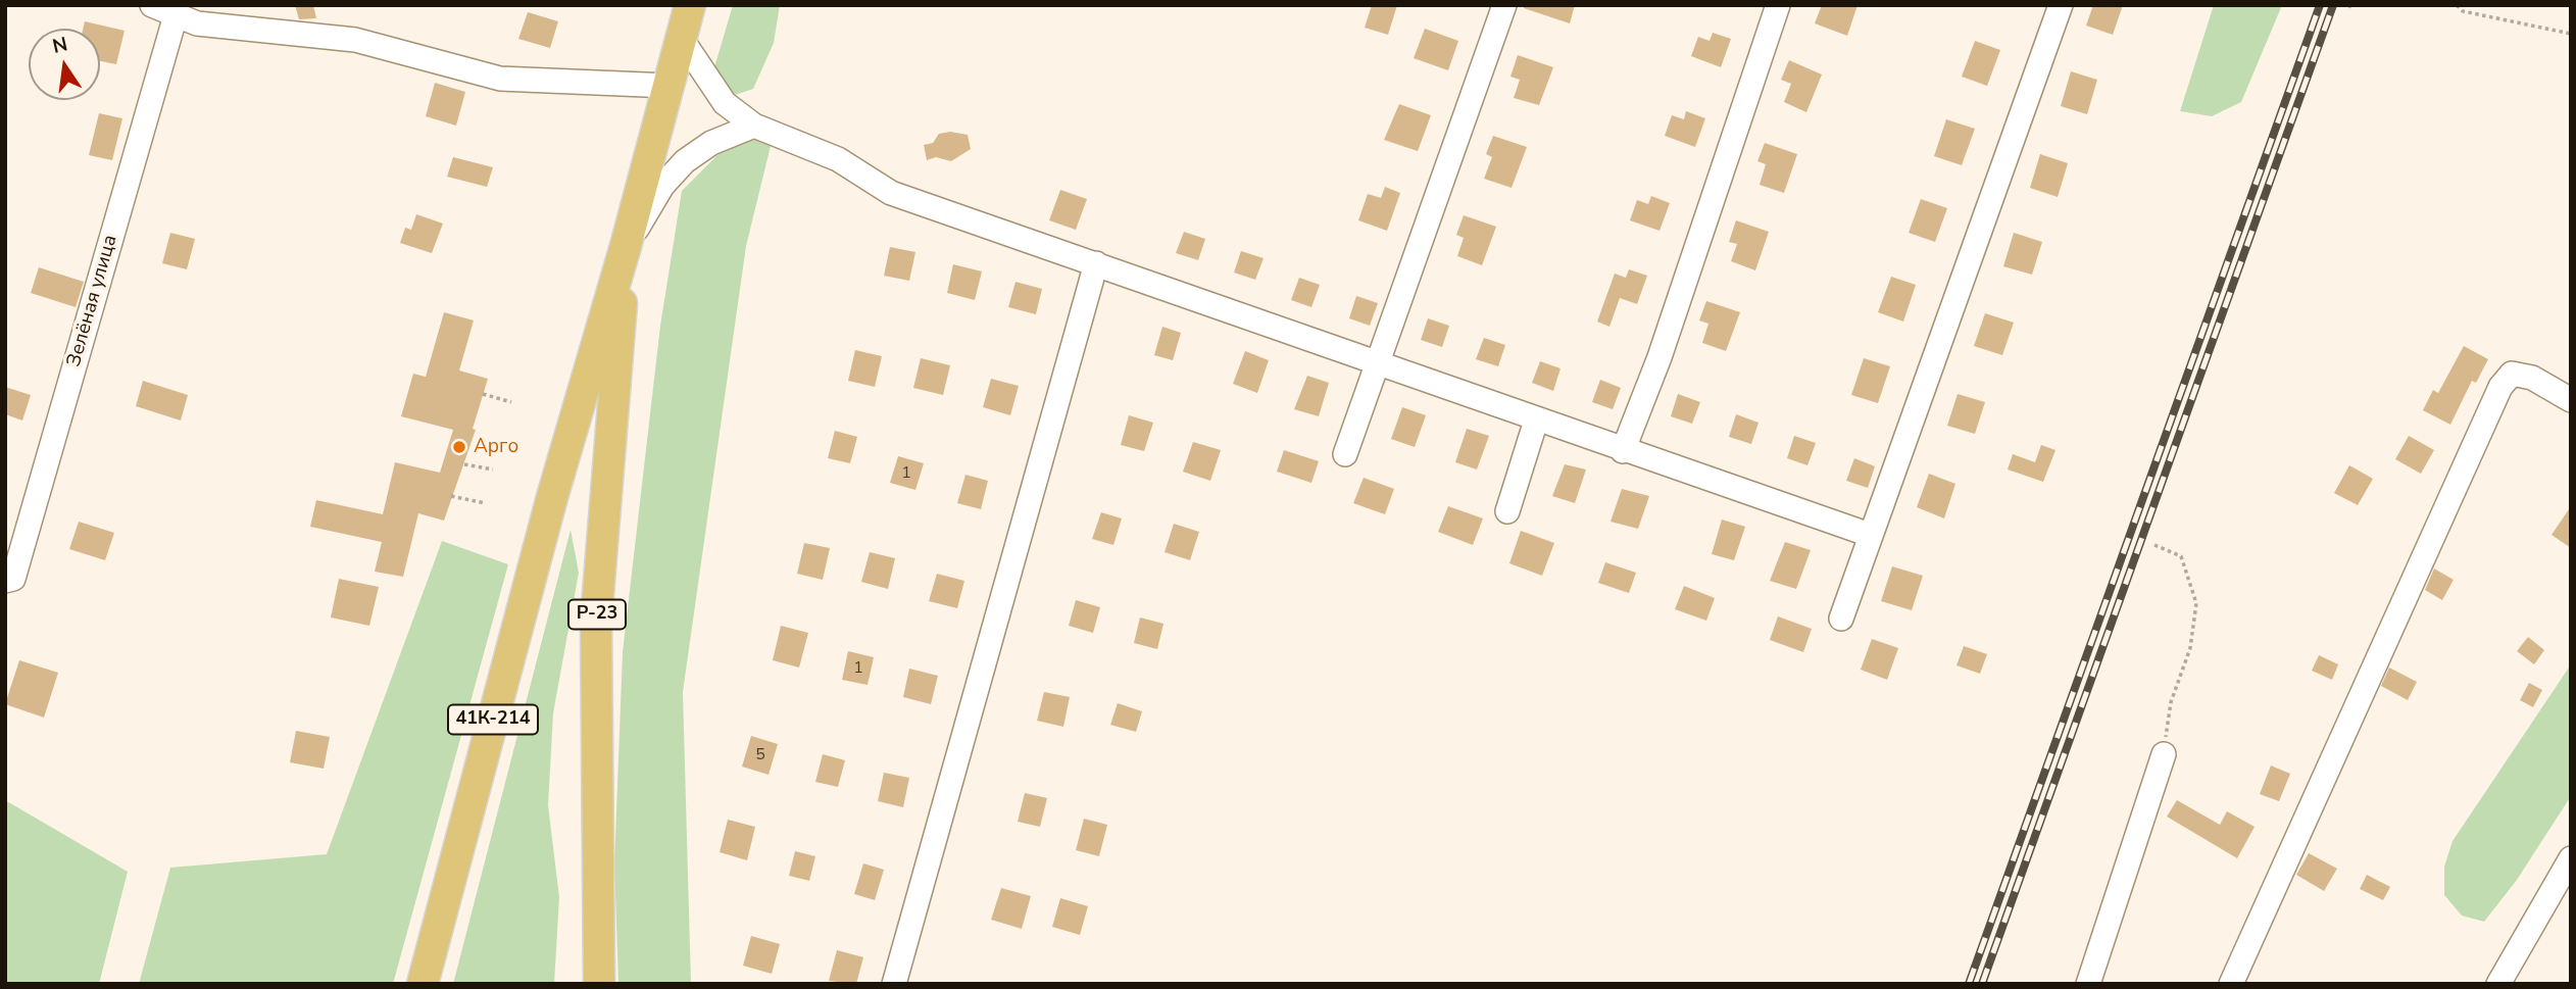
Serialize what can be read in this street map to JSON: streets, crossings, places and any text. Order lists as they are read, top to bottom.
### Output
{
  "streets": {
    "main road": ["Р-23", "41К-214"],
    "street": ["Зелёная улица"]
  },
  "crossings": [
    ["Р-23", "41К-214"]
  ],
  "places": ["Арго"],
  "house_numbers": ["1", "1", "5"],
  "north": "top"
}
